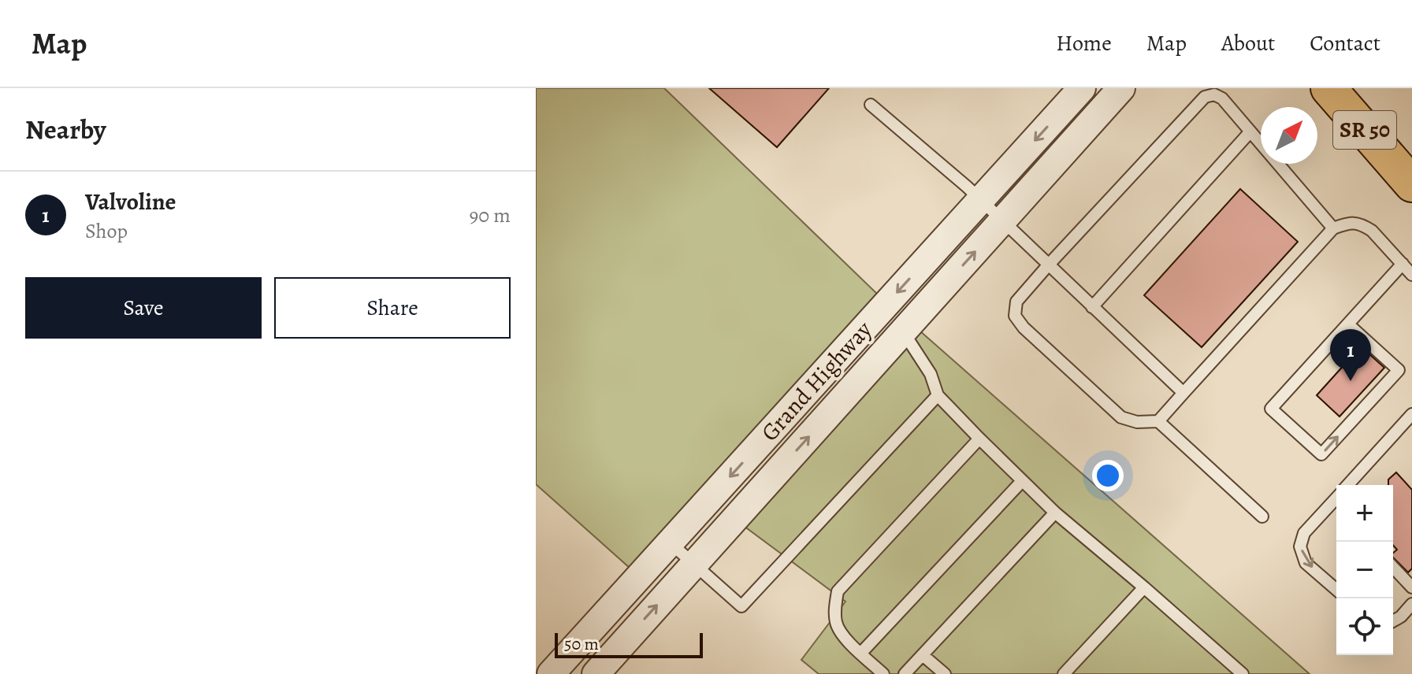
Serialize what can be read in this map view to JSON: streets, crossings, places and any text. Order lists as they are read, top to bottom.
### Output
{
  "streets": {
    "highway": ["SR 50"],
    "street": ["Grand Highway"]
  },
  "scale_bar": "50 m",
  "north": "top right",
  "page": {
    "header": "Map",
    "nav": [
      "Home",
      "Map",
      "About",
      "Contact"
    ],
    "heading": "Nearby",
    "list": [
      {
        "mark": "1",
        "name": "Valvoline",
        "note": "Shop",
        "value": "90 m"
      }
    ],
    "buttons": ["Save", "Share"],
    "pins": "1",
    "map_buttons": ["+", "−"],
    "scale": "50 m"
  }
}
